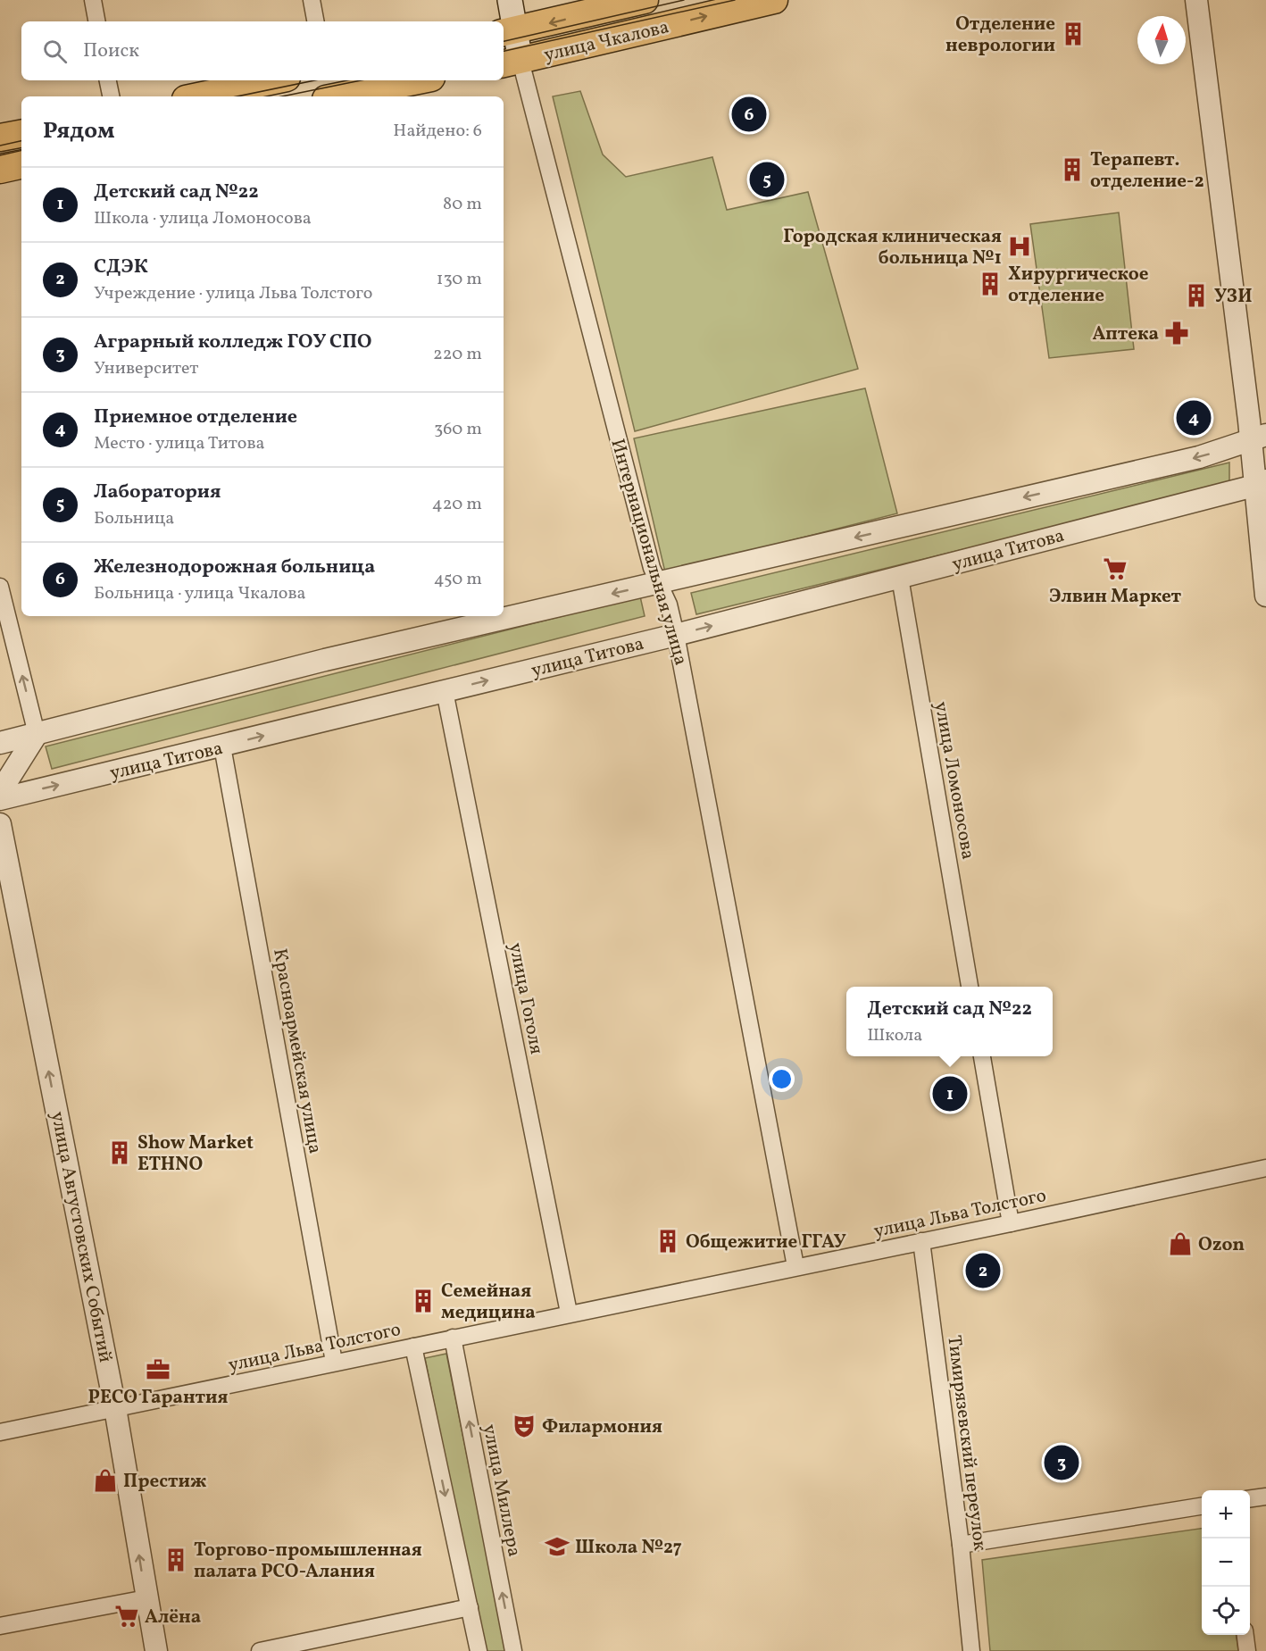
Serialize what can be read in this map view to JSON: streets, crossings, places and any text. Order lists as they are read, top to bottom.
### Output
{
  "streets": {
    "main road": ["улица Чкалова", "Интернациональная улица"],
    "street": [
      "улица Титова",
      "улица Ломоносова",
      "улица Гоголя",
      "Красноармейская улица",
      "улица Льва Толстого",
      "улица Августовских Событий",
      "Тимирязевский переулок",
      "улица Миллера"
    ]
  },
  "crossings": [
    ["улица Чкалова", "Интернациональная улица"],
    ["улица Титова", "Интернациональная улица"],
    ["улица Титова", "улица Ломоносова"],
    ["улица Титова", "улица Гоголя"],
    ["улица Титова", "Красноармейская улица"],
    ["Интернациональная улица", "улица Льва Толстого"],
    ["улица Гоголя", "улица Льва Толстого"],
    ["Красноармейская улица", "улица Льва Толстого"],
    ["улица Льва Толстого", "улица Августовских Событий"],
    ["улица Льва Толстого", "Тимирязевский переулок"],
    ["улица Льва Толстого", "улица Миллера"]
  ],
  "one_way": ["улица Августовских Событий"],
  "places": {
    "building": [
      "Отделение неврологии",
      "Терапевт. отделение-2",
      "Хирургическое отделение",
      "УЗИ",
      "Show Market ETHNO",
      "Общежитие ГГАУ",
      "Семейная медицина",
      "Торгово-промышленная палата РСО-Алания"
    ],
    "hospital": ["Городская клиническая больница №1"],
    "pharmacy": ["Аптека"],
    "supermarket": ["Элвин Маркет", "Алёна"],
    "shop": ["Ozon", "Престиж"],
    "office": ["РЕСО Гарантия"],
    "theatre": ["Филармония"],
    "school or university": ["Школа №27"]
  },
  "north": "top",
  "page": {
    "search": "Поиск",
    "pins": [
      "6",
      "5",
      "4",
      "1",
      "2",
      "3"
    ],
    "heading": ["Рядом", "Найдено: 6"],
    "list": [
      {
        "mark": "1",
        "name": "Детский сад №22",
        "note": "Школа · улица Ломоносова",
        "value": "80 m"
      },
      {
        "mark": "2",
        "name": "СДЭК",
        "note": "Учреждение · улица Льва Толстого",
        "value": "130 m"
      },
      {
        "mark": "3",
        "name": "Аграрный колледж ГОУ СПО",
        "note": "Университет",
        "value": "220 m"
      },
      {
        "mark": "4",
        "name": "Приемное отделение",
        "note": "Место · улица Титова",
        "value": "360 m"
      },
      {
        "mark": "5",
        "name": "Лаборатория",
        "note": "Больница",
        "value": "420 m"
      },
      {
        "mark": "6",
        "name": "Железнодорожная больница",
        "note": "Больница · улица Чкалова",
        "value": "450 m"
      }
    ],
    "popup": ["Детский сад №22", "Школа"],
    "map_buttons": ["+", "−"]
  }
}
